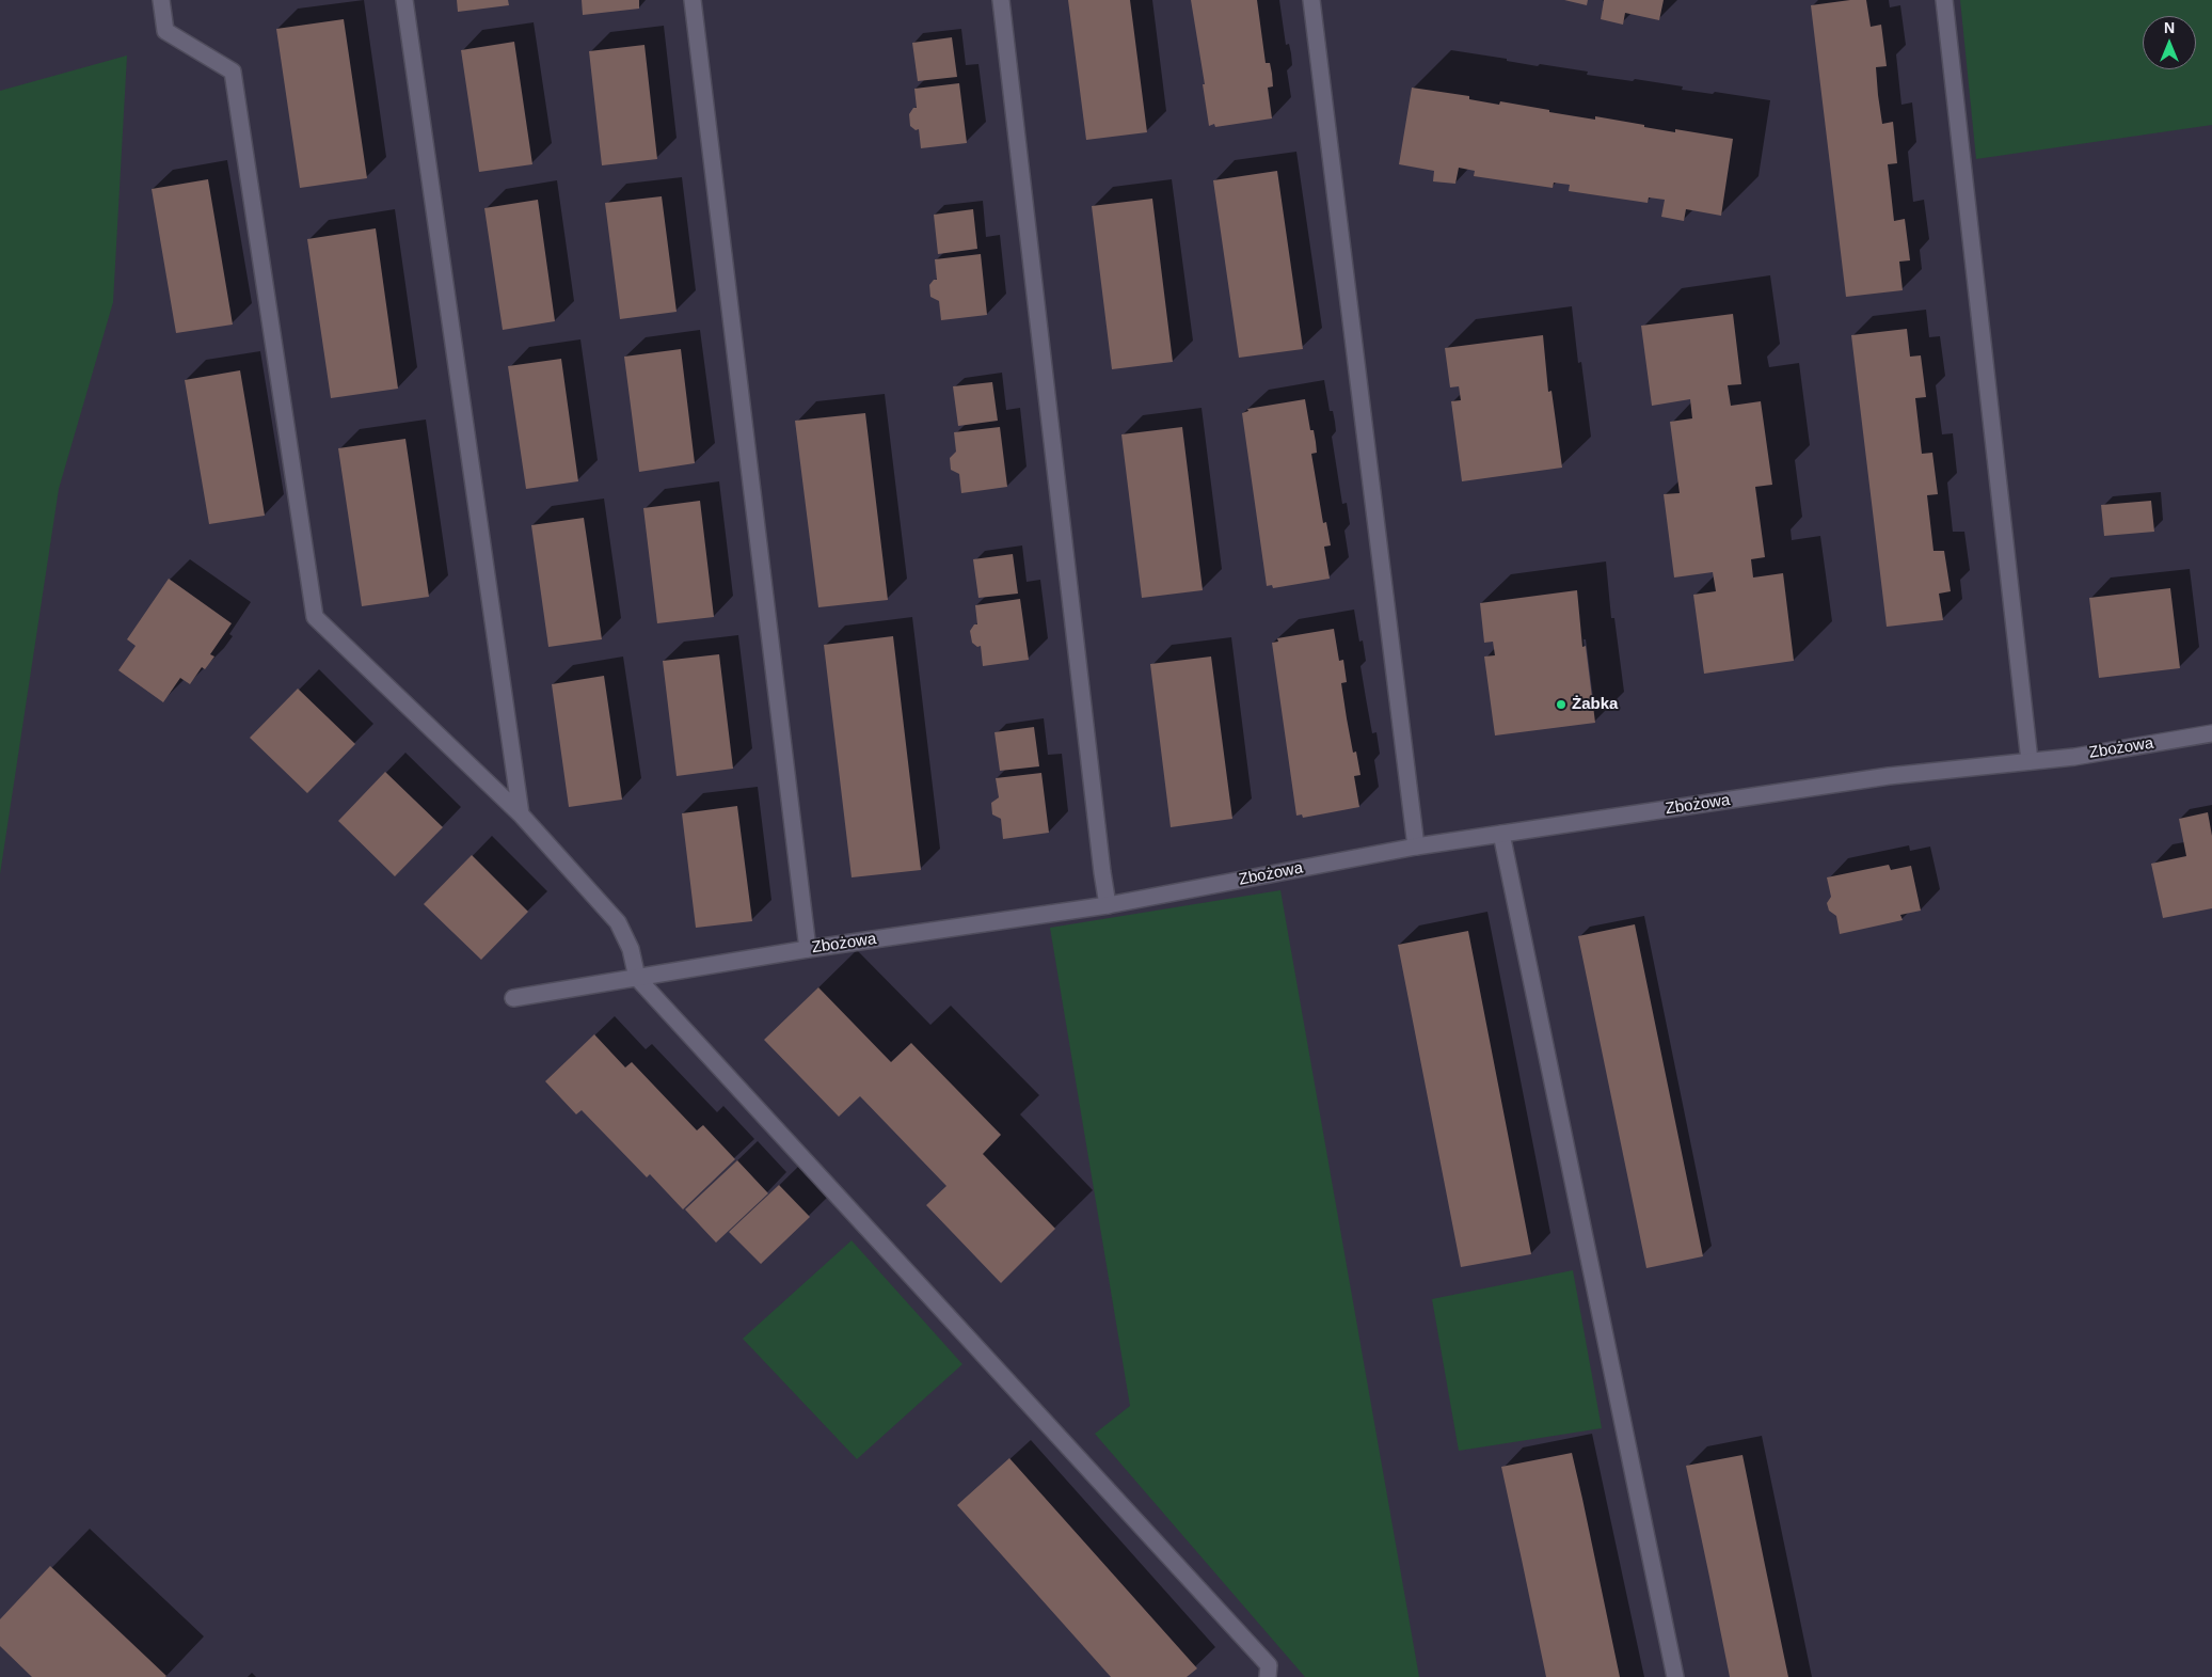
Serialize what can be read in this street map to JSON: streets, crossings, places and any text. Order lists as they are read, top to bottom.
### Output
{
  "streets": {
    "street": ["Zbożowa"]
  },
  "places": ["Żabka"],
  "north": "top"
}
